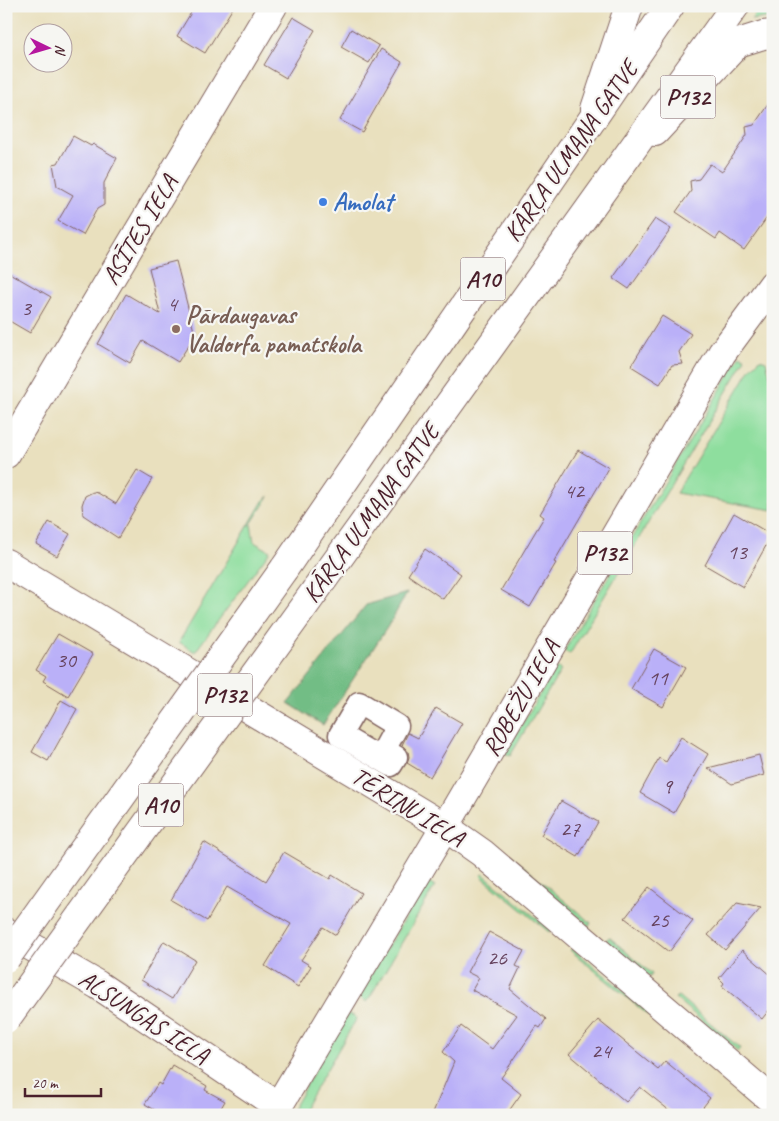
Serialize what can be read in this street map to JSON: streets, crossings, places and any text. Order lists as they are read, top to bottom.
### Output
{
  "streets": {
    "main road": [
      "P132",
      "KĀRĻA ULMAŅA GATVE",
      "ASĪTES IELA",
      "A10",
      "ROBEŽU IELA",
      "TĒRIŅU IELA",
      "ALSUNGAS IELA"
    ]
  },
  "crossings": [
    ["P132", "KĀRĻA ULMAŅA GATVE"],
    ["ROBEŽU IELA", "TĒRIŅU IELA"],
    ["ROBEŽU IELA", "ALSUNGAS IELA"]
  ],
  "places": ["Amolat", "Pārdaugavas Valdorfa pamatskola"],
  "house_numbers": [
    "4",
    "3",
    "42",
    "13",
    "30",
    "11",
    "9",
    "27",
    "25",
    "26",
    "24"
  ],
  "scale_bar": "20 m",
  "north": "right"
}
